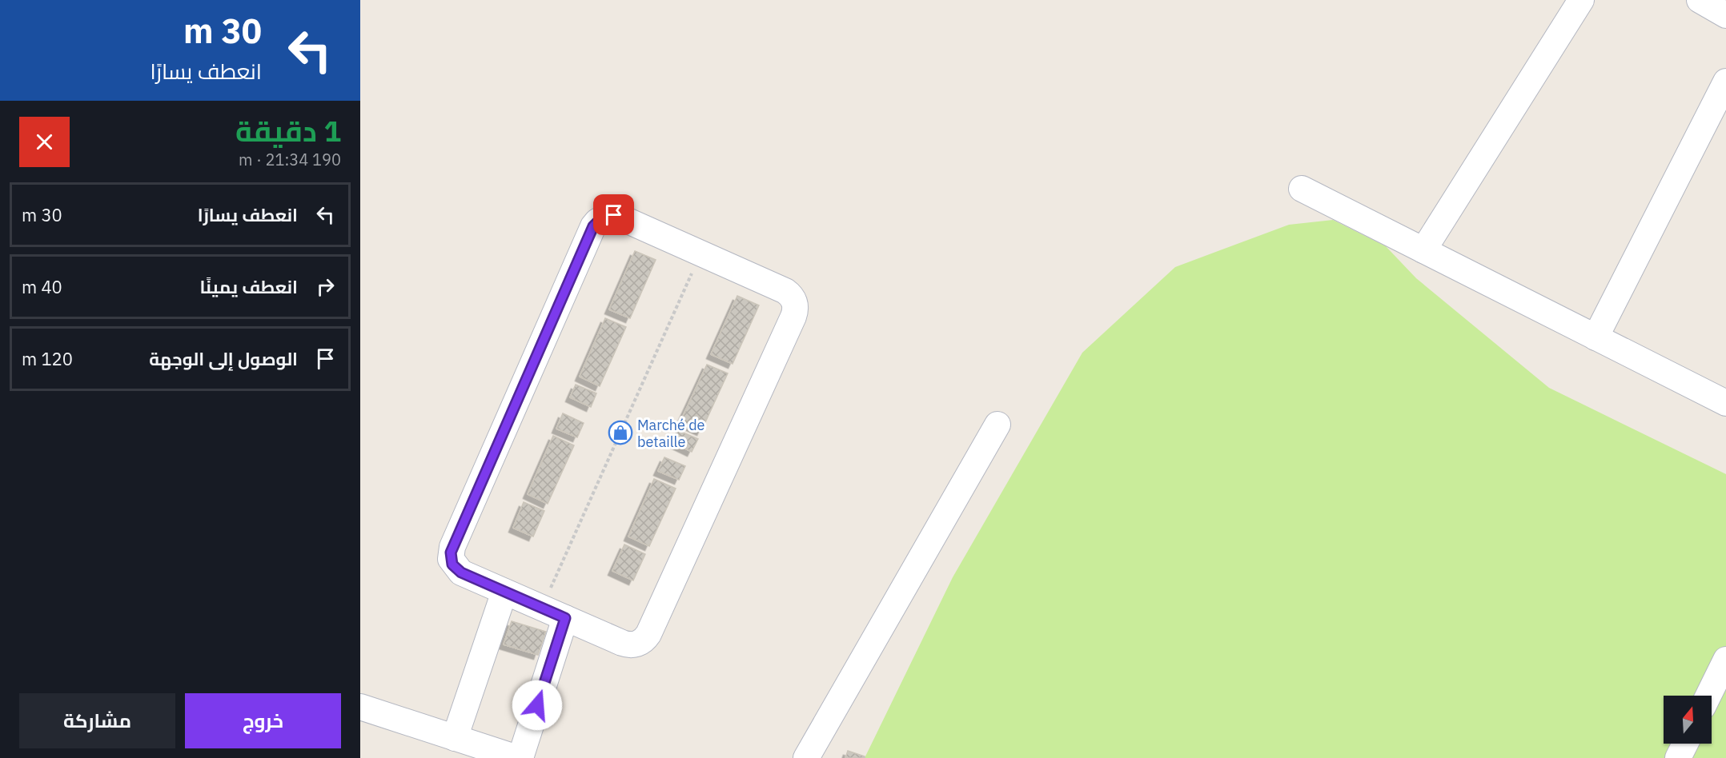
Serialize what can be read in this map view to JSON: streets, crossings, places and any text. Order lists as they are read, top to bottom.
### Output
{
  "places": {
    "shop": ["Marché de betaille"]
  },
  "north": "top",
  "page": {
    "turn": ["30 m", "انعطف يسارًا"],
    "heading": ["1 دقيقة", "190 m · 21:34"],
    "list": [
      {
        "name": "انعطف يسارًا",
        "value": "30 m"
      },
      {
        "name": "انعطف يمينًا",
        "value": "40 m"
      },
      {
        "name": "الوصول إلى الوجهة",
        "value": "120 m"
      }
    ],
    "buttons": ["خروج", "مشاركة"]
  }
}
